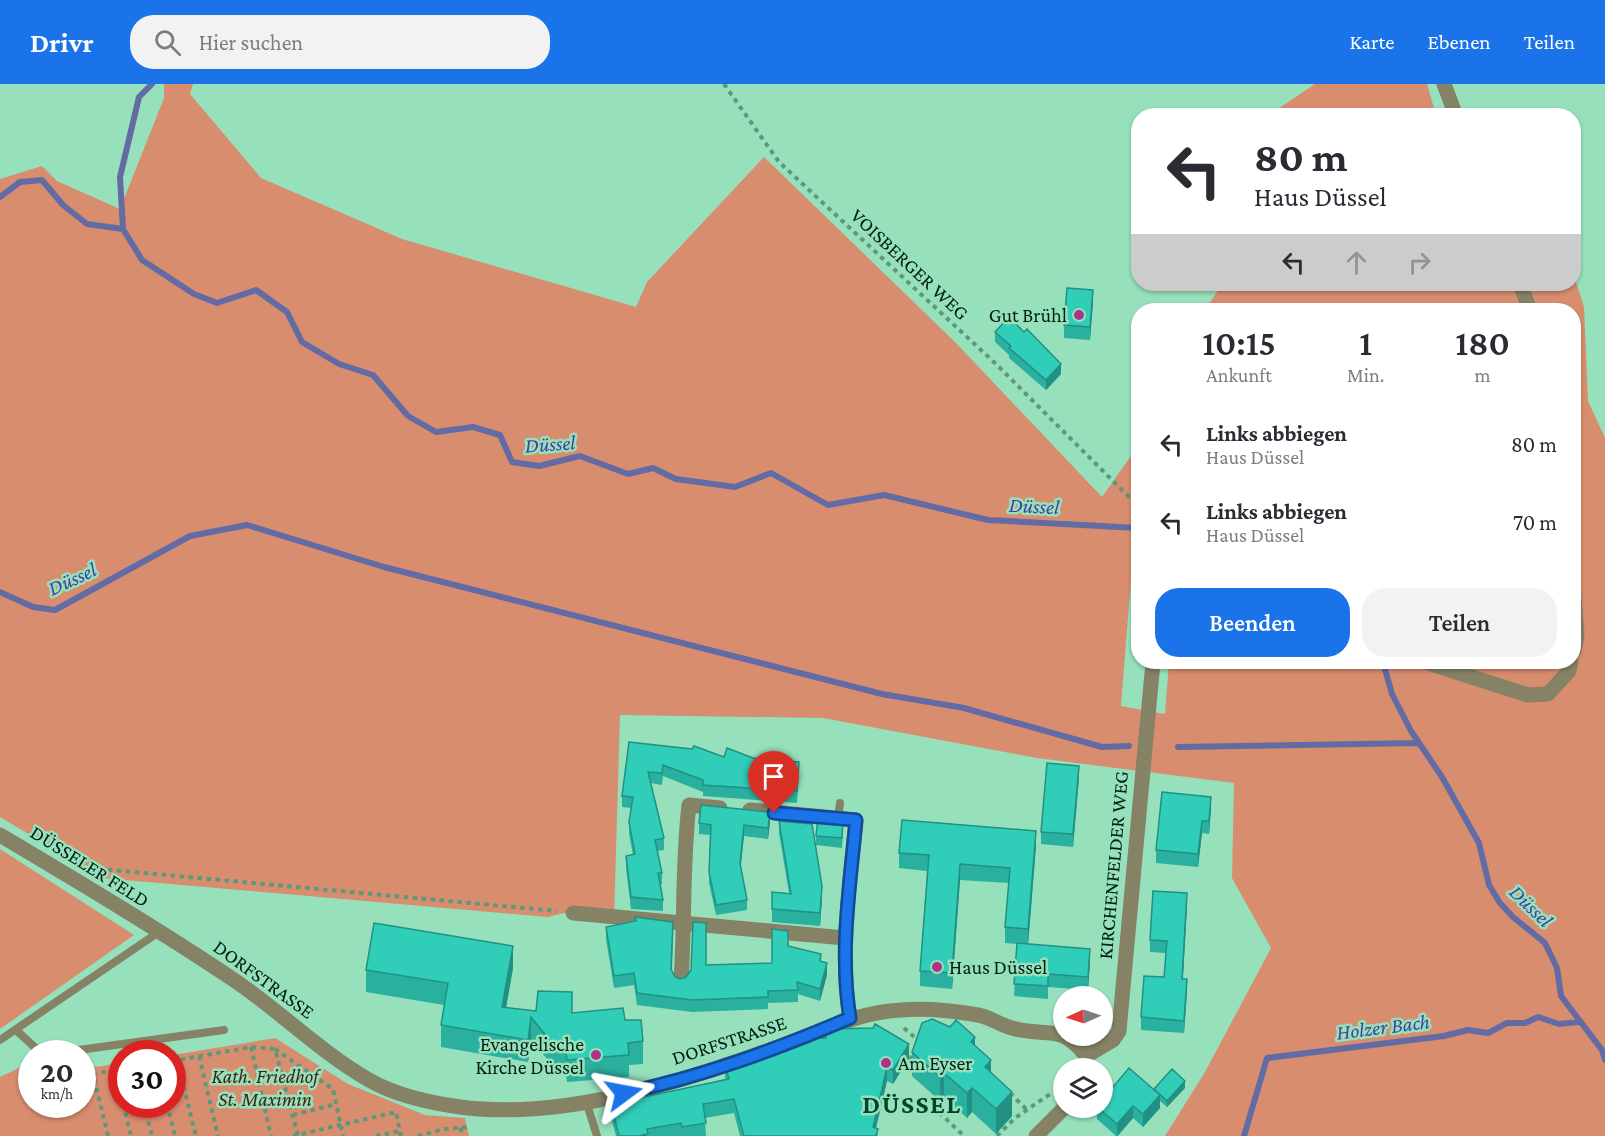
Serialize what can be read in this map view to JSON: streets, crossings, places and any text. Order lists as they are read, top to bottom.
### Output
{
  "streets": {
    "street": ["KIRCHENFELDER WEG", "DÜSSELER FELD", "DORFSTRASSE"],
    "path": ["VOISBERGER WEG"]
  },
  "crossings": [
    ["DÜSSELER FELD", "DORFSTRASSE"]
  ],
  "districts": ["DÜSSEL"],
  "water": ["Düssel", "Holzer Bach"],
  "parks": ["Kath. Friedhof St. Maximin"],
  "places": [
    "Gut Brühl",
    "Haus Düssel",
    "Evangelische Kirche Düssel",
    "Am Eyser"
  ],
  "north": "left",
  "page": {
    "header": "Drivr",
    "search": "Hier suchen",
    "nav": ["Karte", "Ebenen", "Teilen"],
    "turn": ["80 m", "Haus Düssel"],
    "eta": [
      "10:15",
      "Ankunft",
      "1",
      "Min.",
      "180",
      "m"
    ],
    "list": [
      {
        "name": "Links abbiegen",
        "note": "Haus Düssel",
        "value": "80 m"
      },
      {
        "name": "Links abbiegen",
        "note": "Haus Düssel",
        "value": "70 m"
      }
    ],
    "buttons": ["Beenden", "Teilen"],
    "speed": "20 km/h",
    "limit": "30"
  }
}
